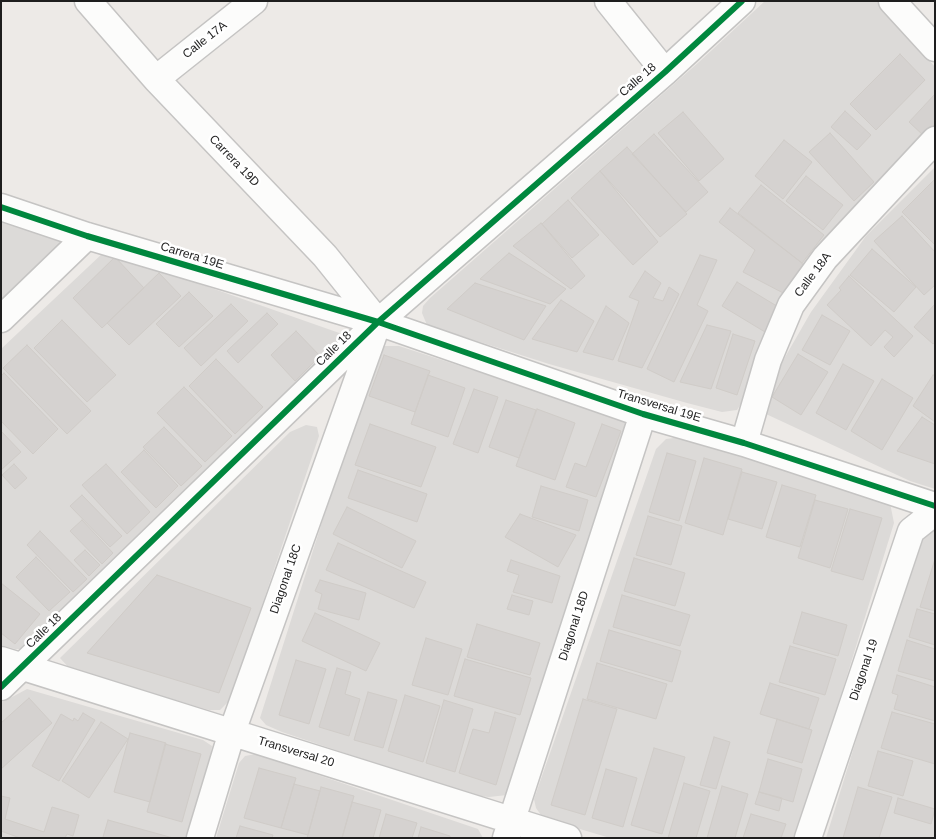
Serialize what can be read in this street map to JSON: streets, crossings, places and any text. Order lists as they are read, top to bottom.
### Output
{
  "streets": {
    "street": [
      "Calle 17A",
      "Calle 18",
      "Carrera 19D",
      "Carrera 19E",
      "Calle 18A",
      "Transversal 19E",
      "Diagonal 18C",
      "Diagonal 18D",
      "Diagonal 19",
      "Transversal 20"
    ]
  },
  "crossings": [
    ["Calle 17A", "Carrera 19D"],
    ["Calle 18", "Carrera 19D"],
    ["Calle 18", "Carrera 19E"],
    ["Calle 18", "Transversal 19E"],
    ["Calle 18", "Diagonal 18C"],
    ["Calle 18", "Transversal 20"],
    ["Carrera 19D", "Carrera 19E"],
    ["Carrera 19D", "Transversal 19E"],
    ["Carrera 19D", "Diagonal 18C"],
    ["Carrera 19E", "Transversal 19E"],
    ["Carrera 19E", "Diagonal 18C"],
    ["Calle 18A", "Transversal 19E"],
    ["Transversal 19E", "Diagonal 18C"],
    ["Transversal 19E", "Diagonal 18D"],
    ["Diagonal 18C", "Transversal 20"],
    ["Diagonal 18D", "Transversal 20"]
  ]
}
